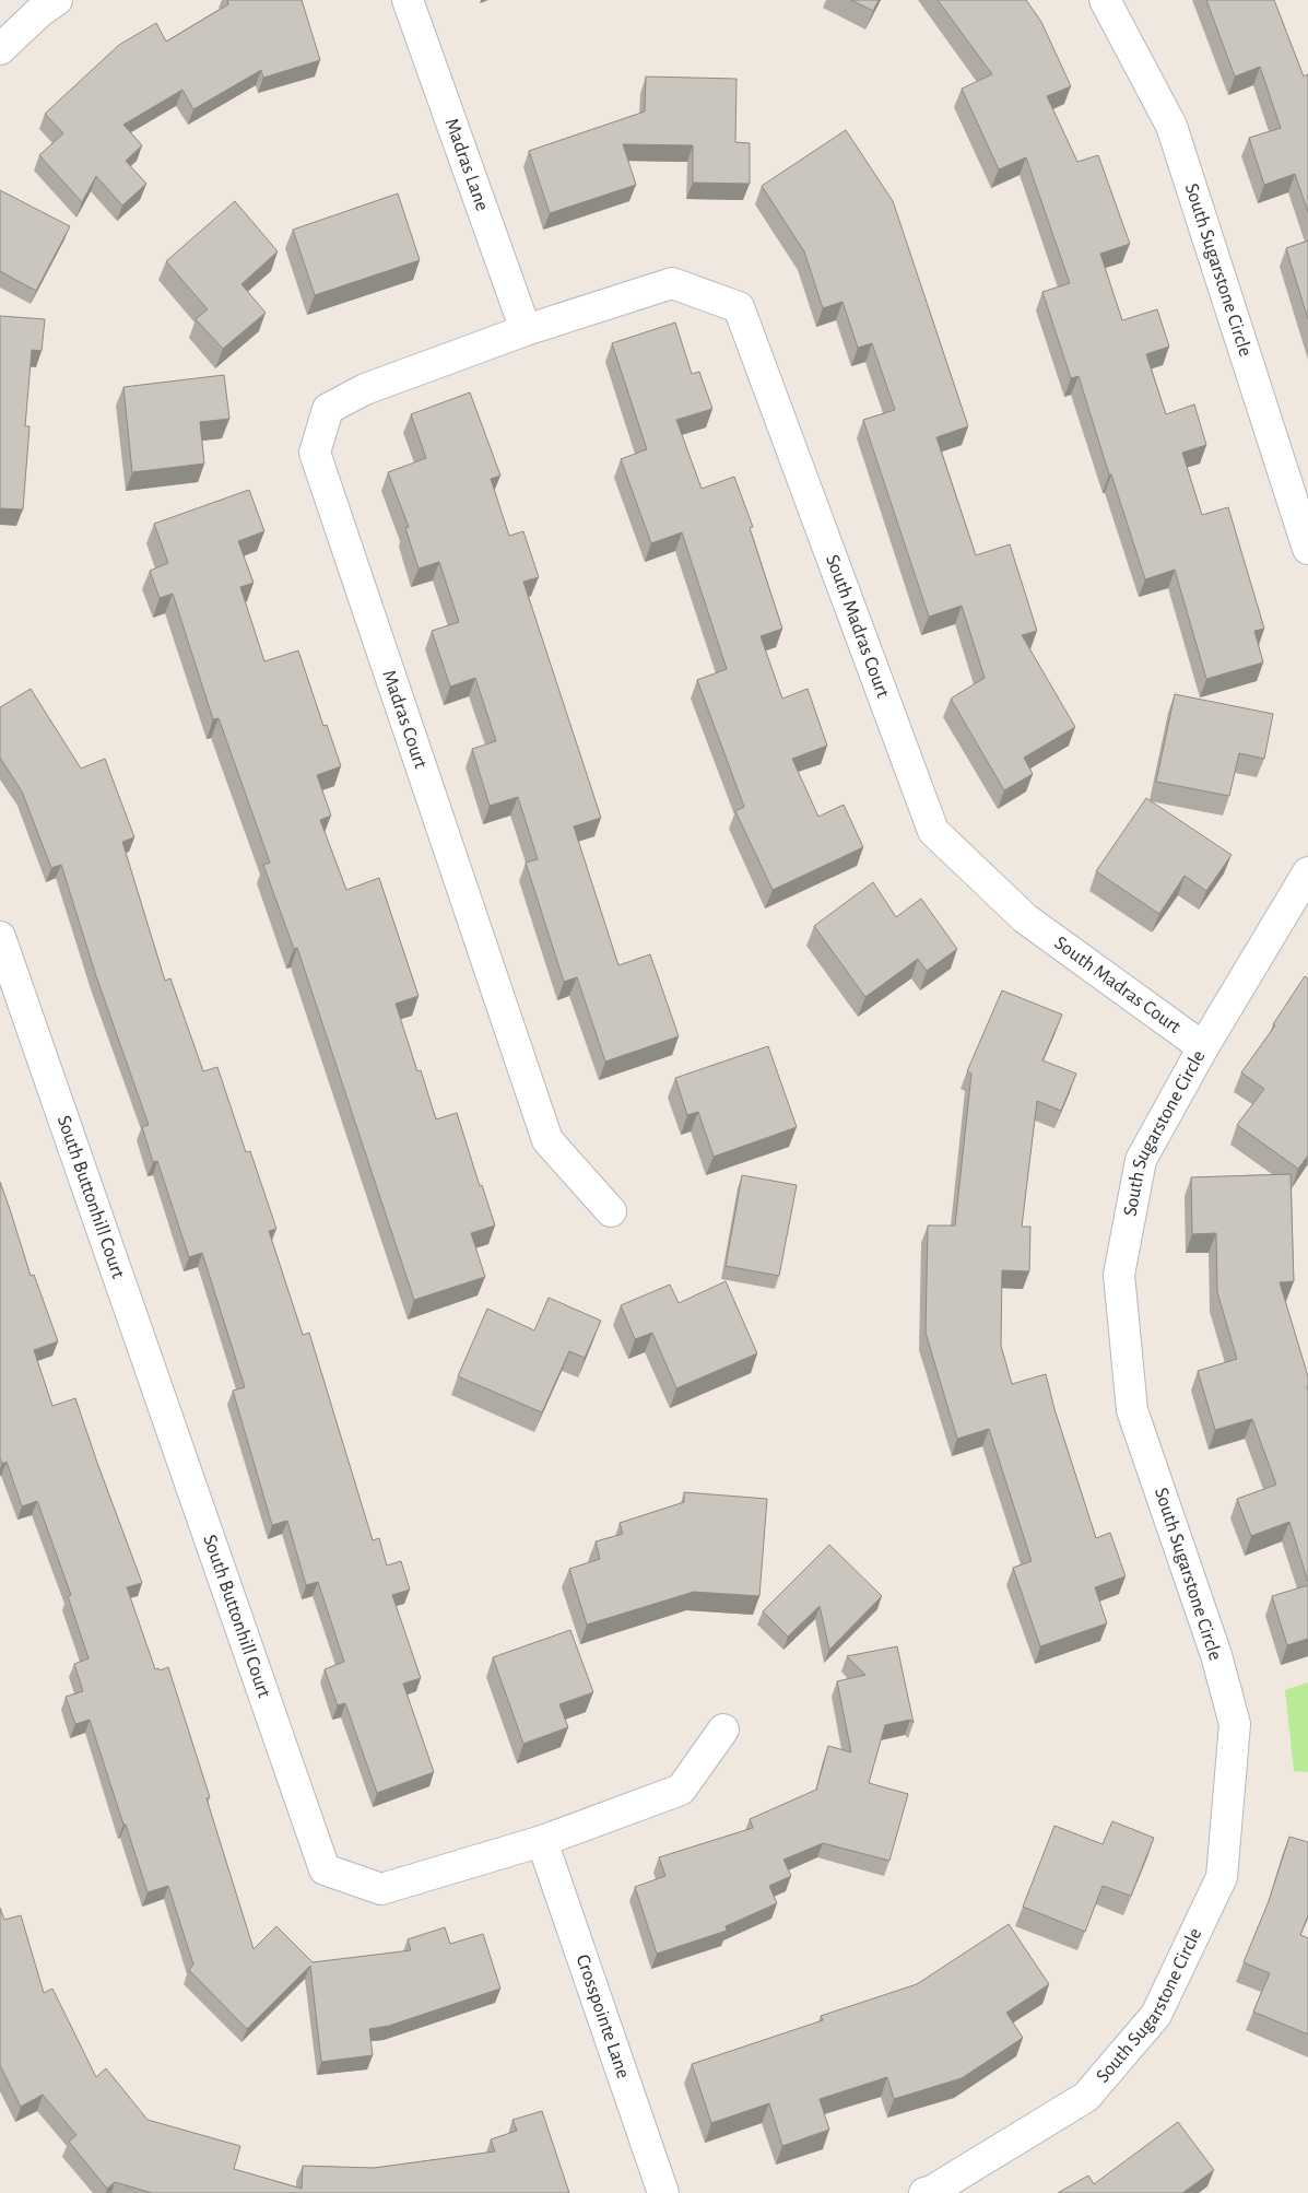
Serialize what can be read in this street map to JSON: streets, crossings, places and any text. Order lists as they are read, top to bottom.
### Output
{
  "streets": {
    "street": [
      "Madras Lane",
      "South Sugarstone Circle",
      "South Madras Court",
      "Madras Court",
      "South Buttonhill Court",
      "Crosspointe Lane"
    ]
  },
  "crossings": [
    ["Madras Lane", "South Madras Court"],
    ["Madras Lane", "Madras Court"],
    ["South Sugarstone Circle", "South Madras Court"],
    ["South Madras Court", "Madras Court"],
    ["South Buttonhill Court", "Crosspointe Lane"]
  ]
}
